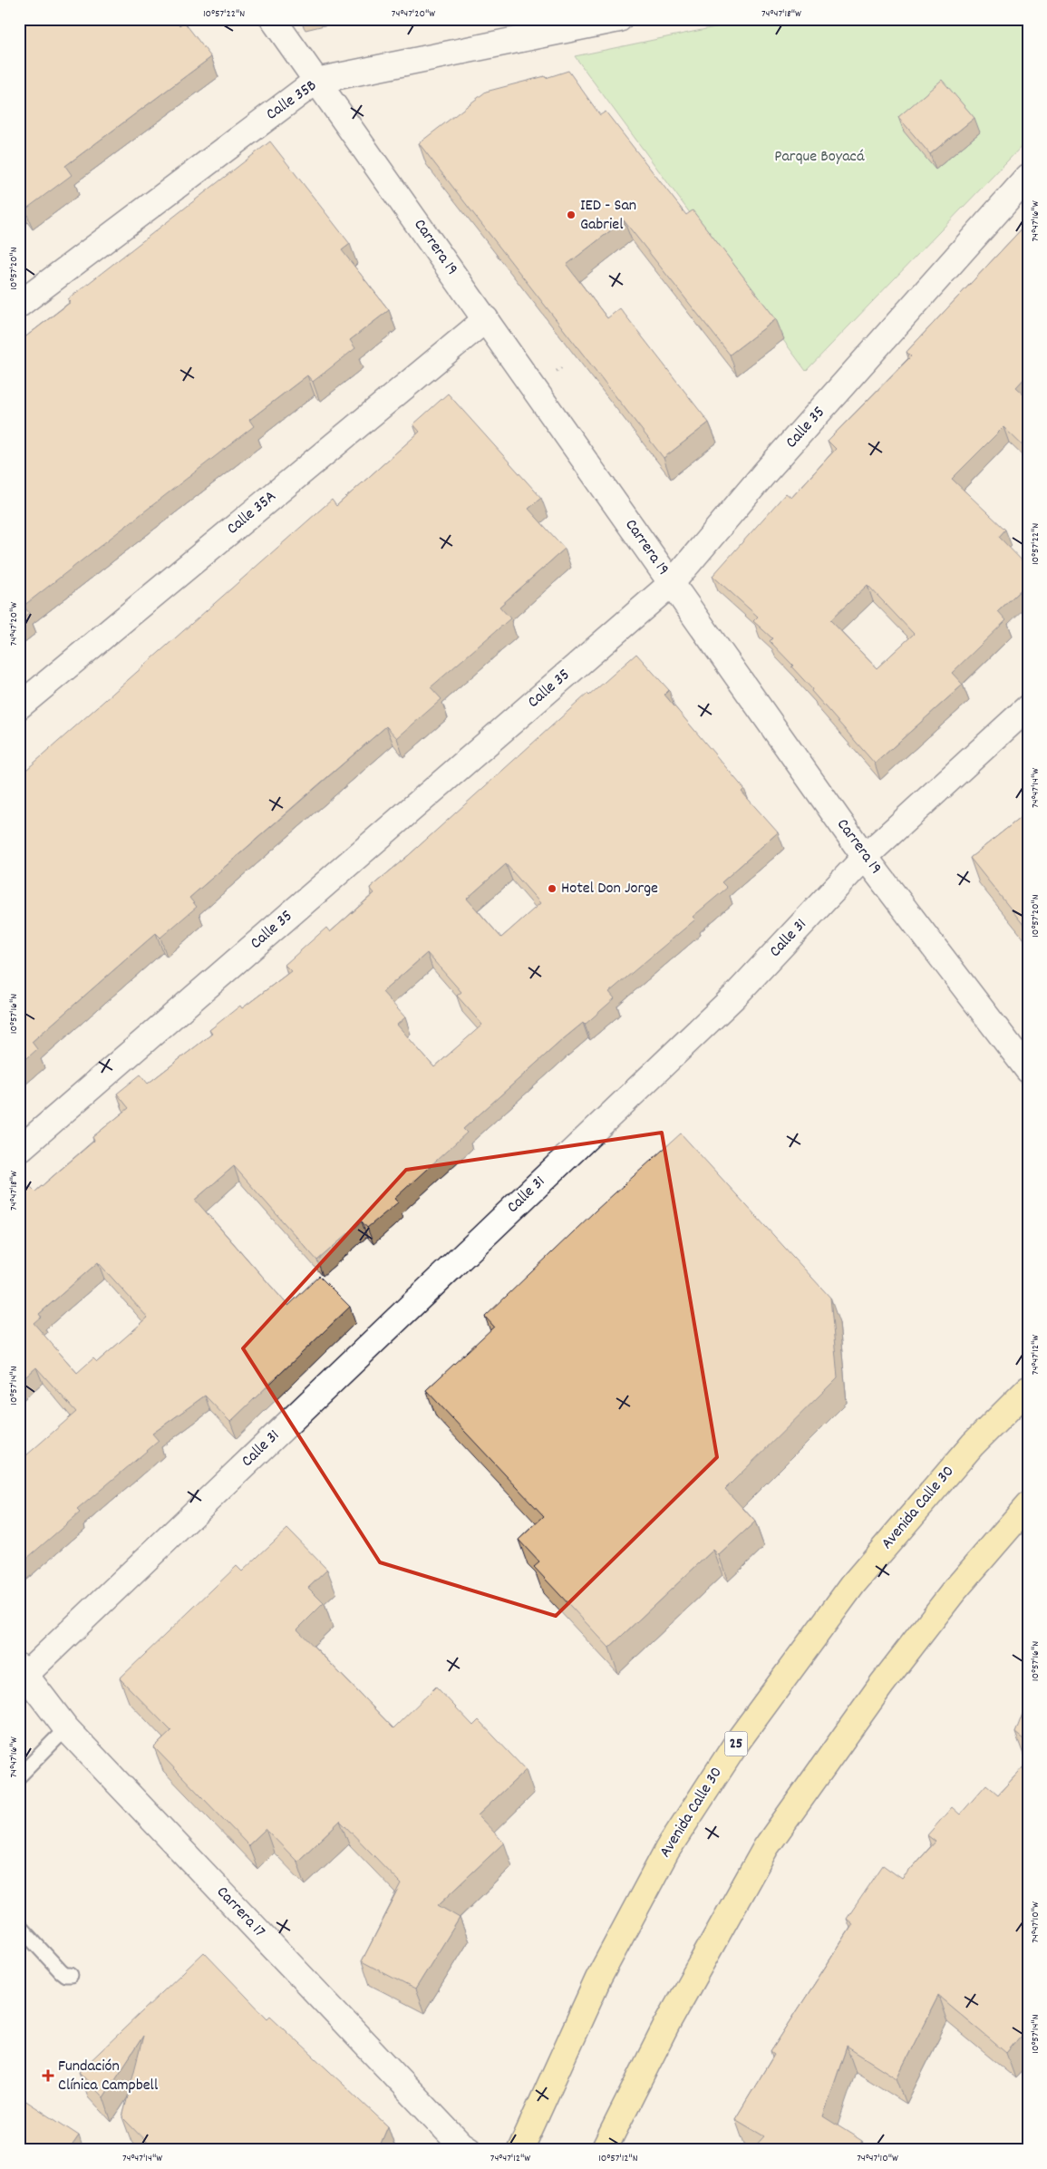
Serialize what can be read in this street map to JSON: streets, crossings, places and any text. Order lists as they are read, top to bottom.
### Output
{
  "streets": {
    "highway": ["Avenida Calle 30", "25"],
    "street": [
      "Calle 35B",
      "Carrera 19",
      "Calle 35",
      "Calle 35A",
      "Calle 31",
      "Carrera 17"
    ]
  },
  "crossings": [
    ["Calle 35B", "Carrera 19"],
    ["Carrera 19", "Calle 35"],
    ["Carrera 19", "Calle 35A"],
    ["Carrera 19", "Calle 31"],
    ["Calle 31", "Carrera 17"]
  ],
  "parks": ["Parque Boyacá"],
  "places": {
    "other": ["IED - San Gabriel", "Hotel Don Jorge"],
    "health": ["Fundación Clínica Campbell"]
  },
  "coordinates": [
    "10°57'22\"N",
    "74°47'20\"W",
    "74°47'18\"W",
    "74°47'16\"W",
    "10°57'20\"N",
    "74°47'14\"W",
    "10°57'16\"N",
    "74°47'12\"W",
    "10°57'14\"N",
    "74°47'10\"W",
    "10°57'12\"N"
  ]
}
